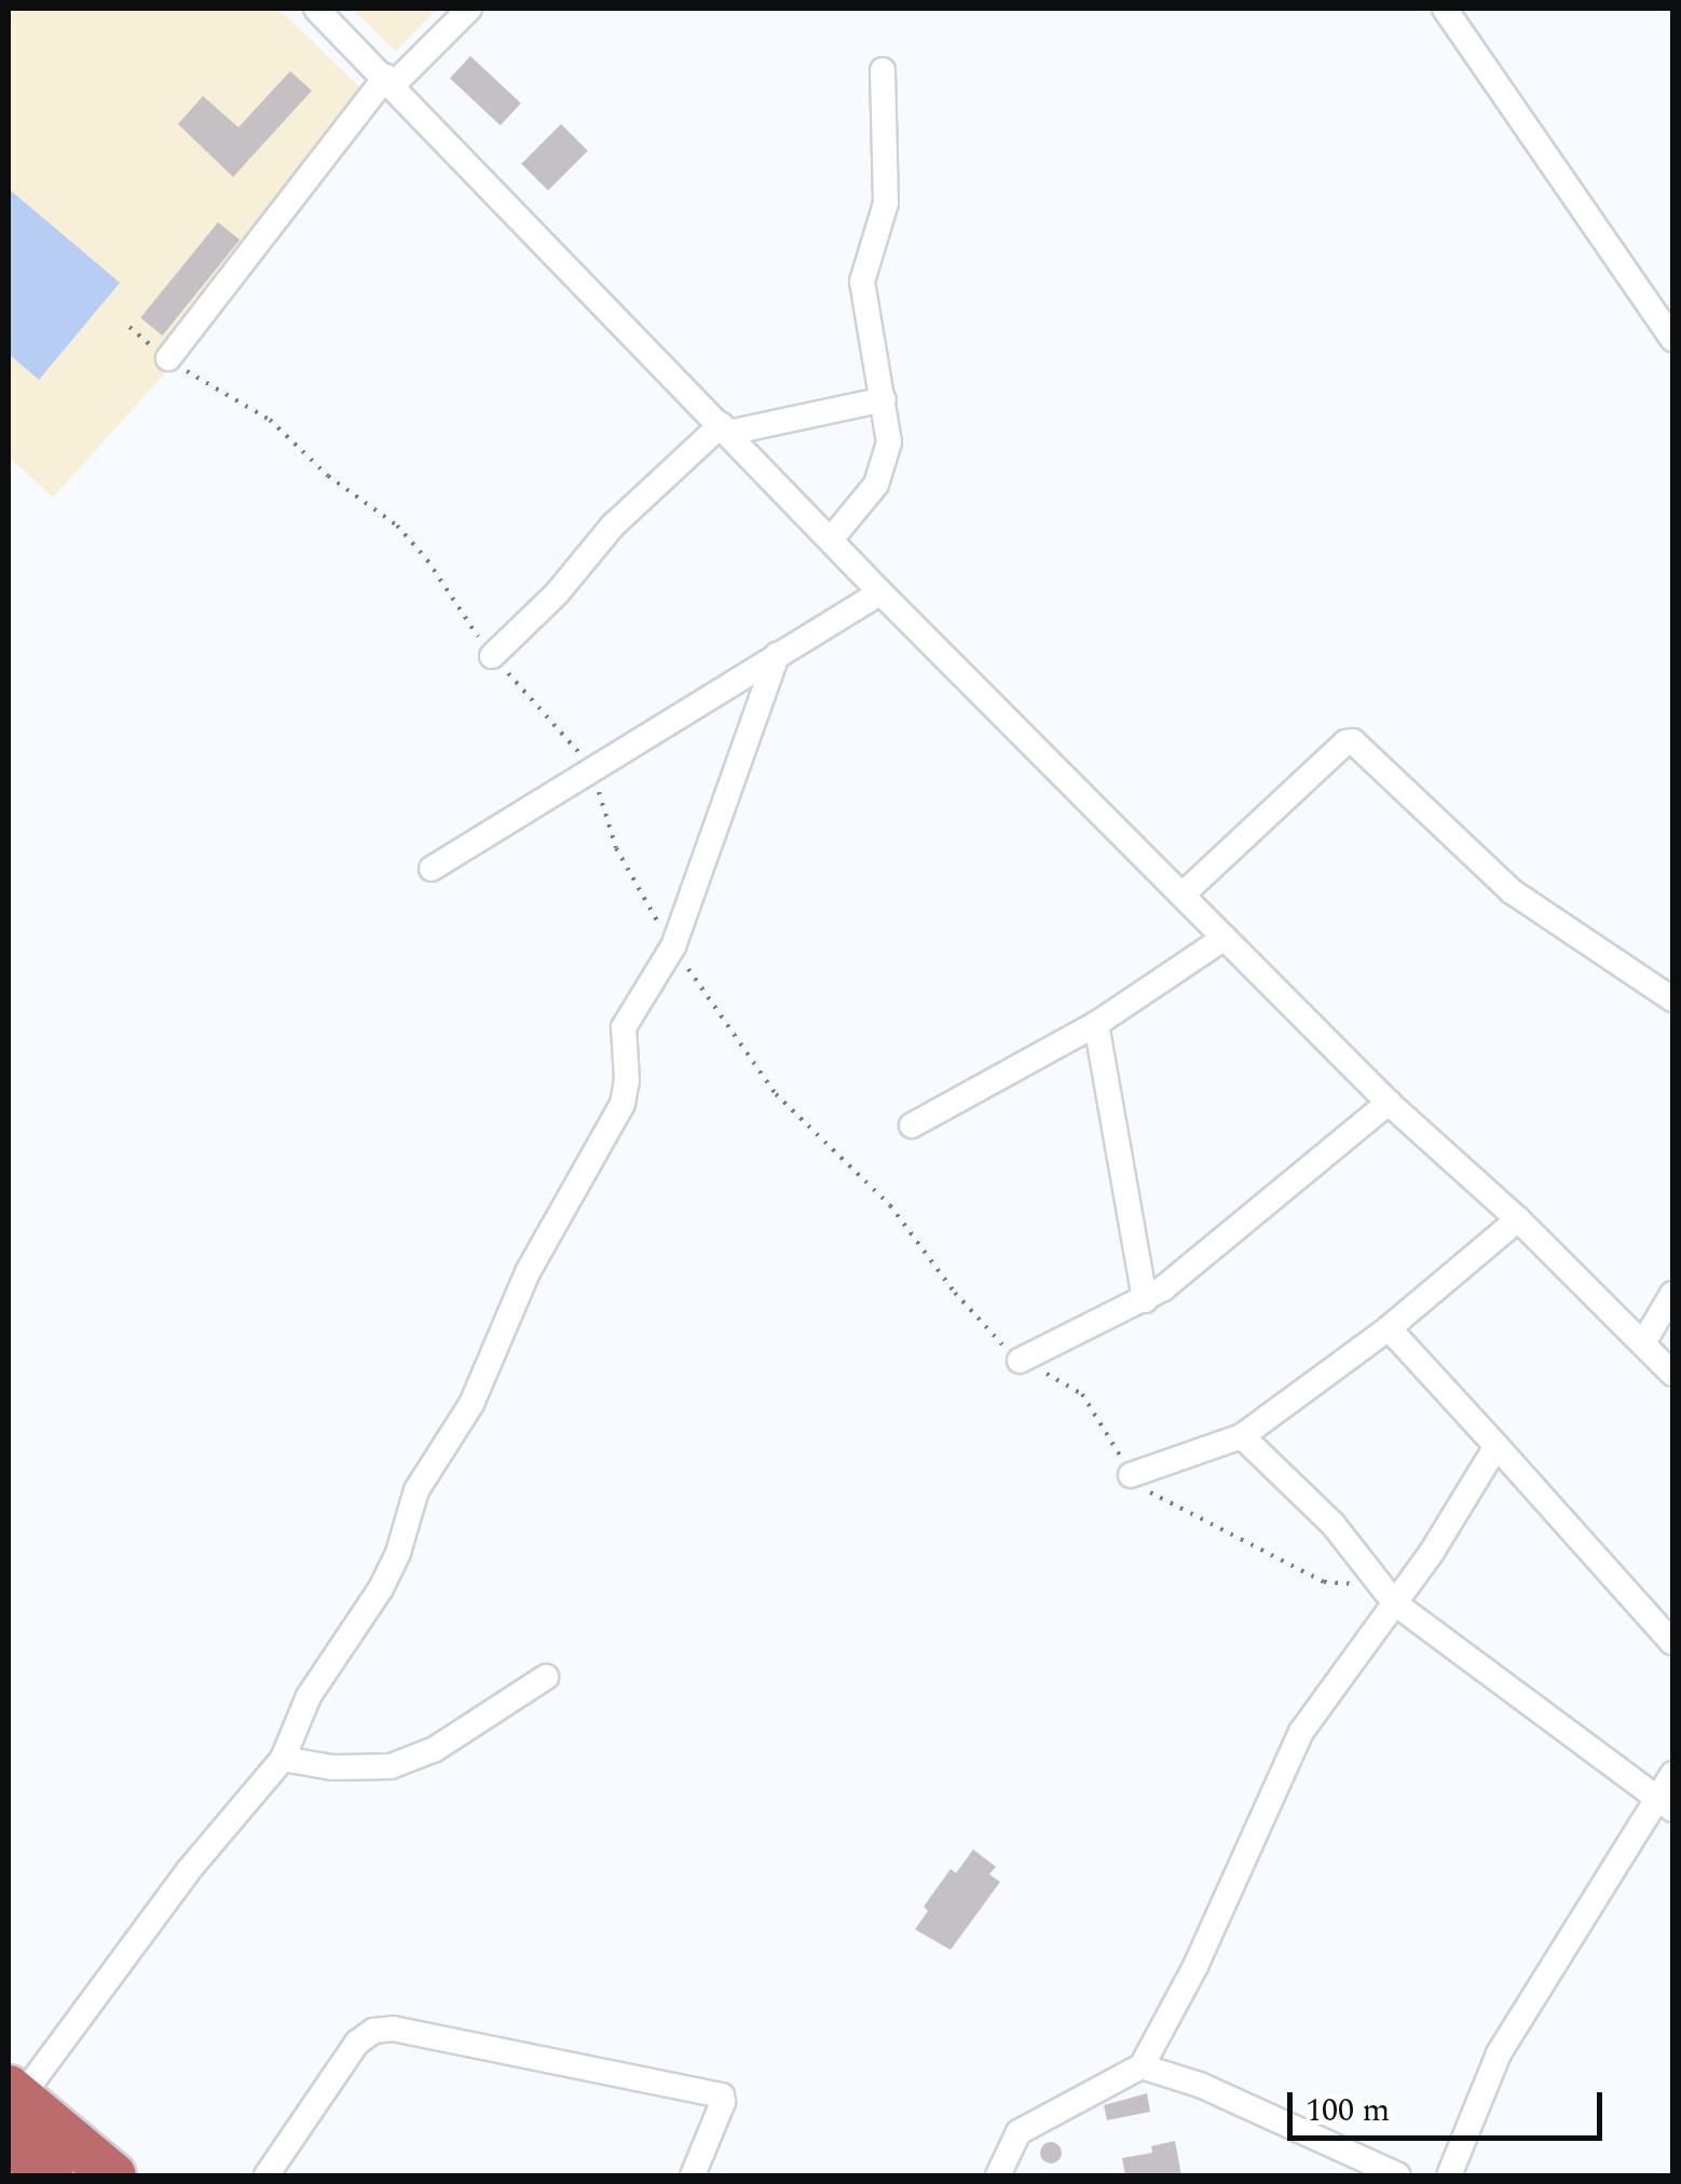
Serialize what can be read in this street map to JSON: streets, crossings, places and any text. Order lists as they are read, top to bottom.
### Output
{
  "scale_bar": "100 m"
}
